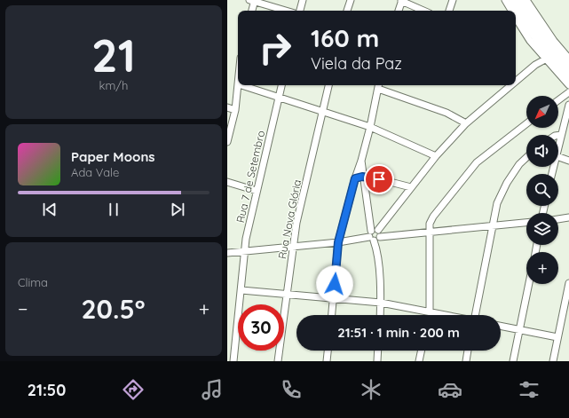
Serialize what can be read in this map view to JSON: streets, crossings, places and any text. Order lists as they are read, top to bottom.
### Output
{
  "streets": {
    "street": ["Rua 7 de Setembro", "Rua Nova Glória"]
  },
  "north": "bottom left",
  "page": {
    "tile": [
      ["21", "km/h"],
      "Clima"
    ],
    "turn": ["160 m", "Viela da Paz"],
    "map_buttons": "+",
    "song": ["Paper Moons", "Ada Vale"],
    "heat": ["−", "20.5°", "+"],
    "limit": "30",
    "trip": "21:51 · 1 min · 200 m",
    "tabs": "21:50"
  }
}
